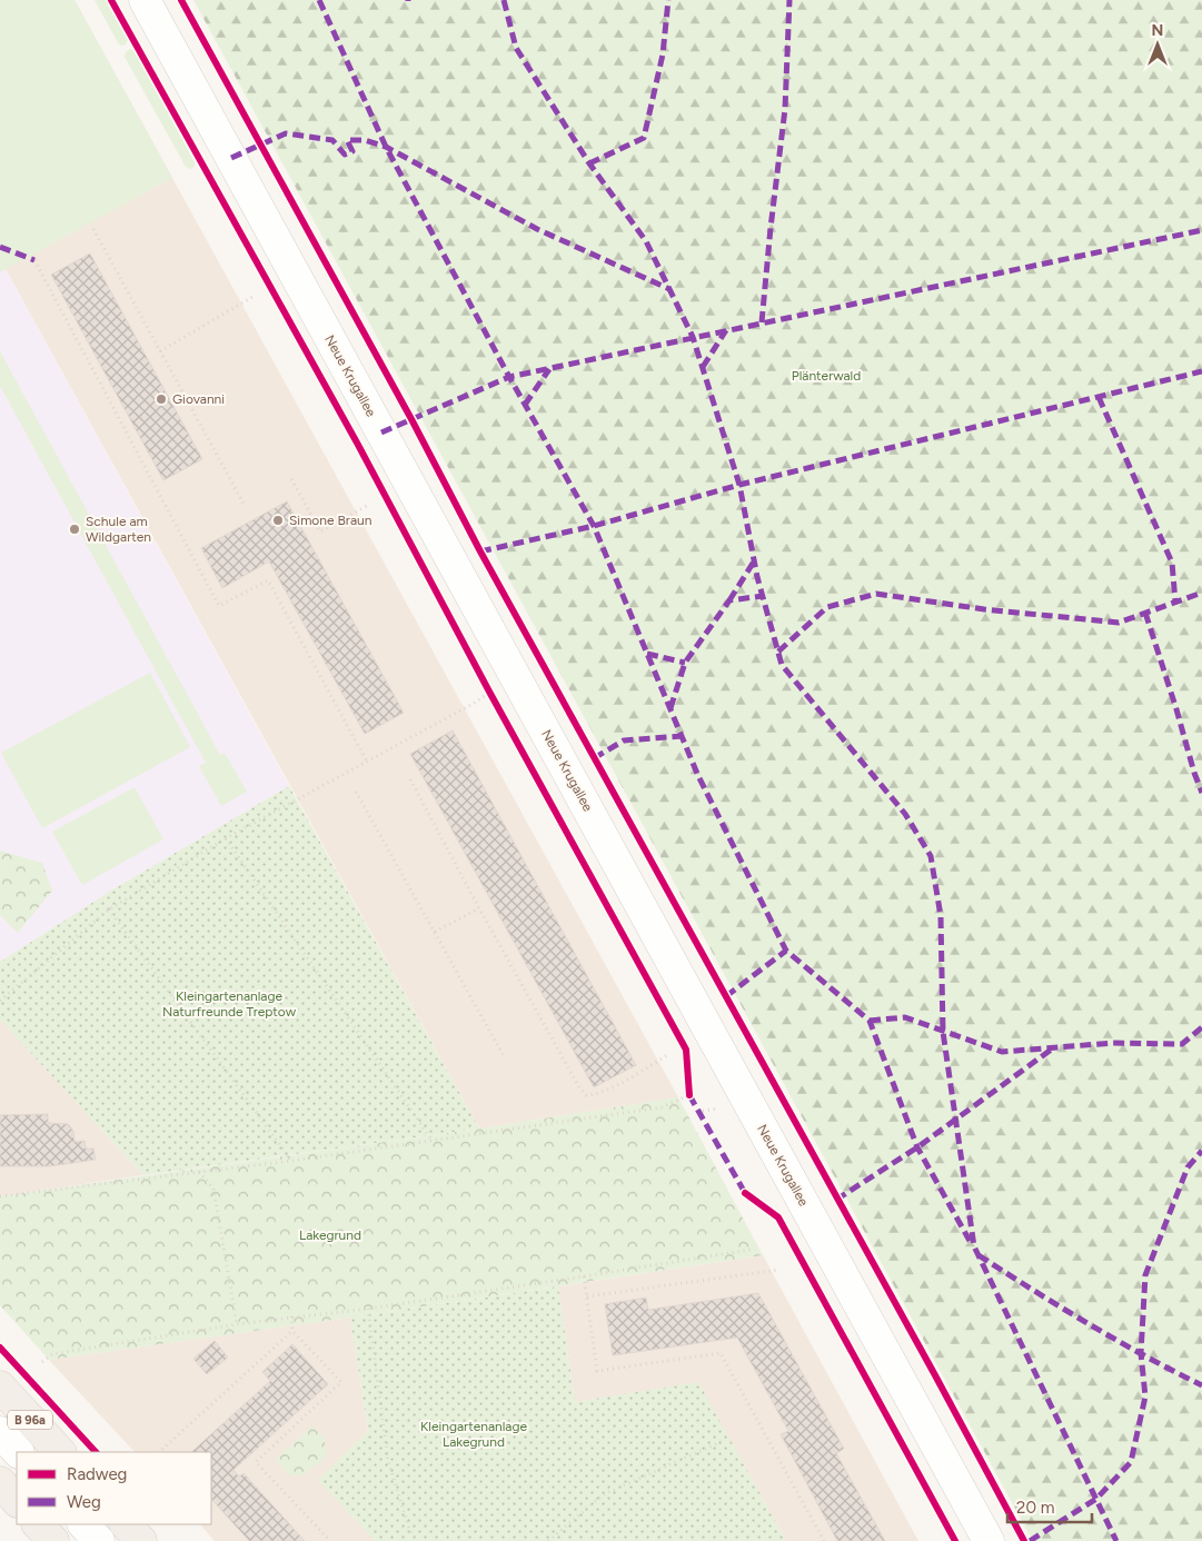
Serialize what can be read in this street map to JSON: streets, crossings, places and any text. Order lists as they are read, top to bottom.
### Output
{
  "streets": {
    "main road": ["B 96a"],
    "street": ["Neue Krugallee"]
  },
  "parks": [
    "Plänterwald",
    "Kleingartenanlage Naturfreunde Treptow",
    "Lakegrund",
    "Kleingartenanlage Lakegrund"
  ],
  "places": ["Giovanni", "Simone Braun", "Schule am Wildgarten"],
  "legend": ["Radweg", "Weg"],
  "scale_bar": "20 m",
  "north": "top"
}
